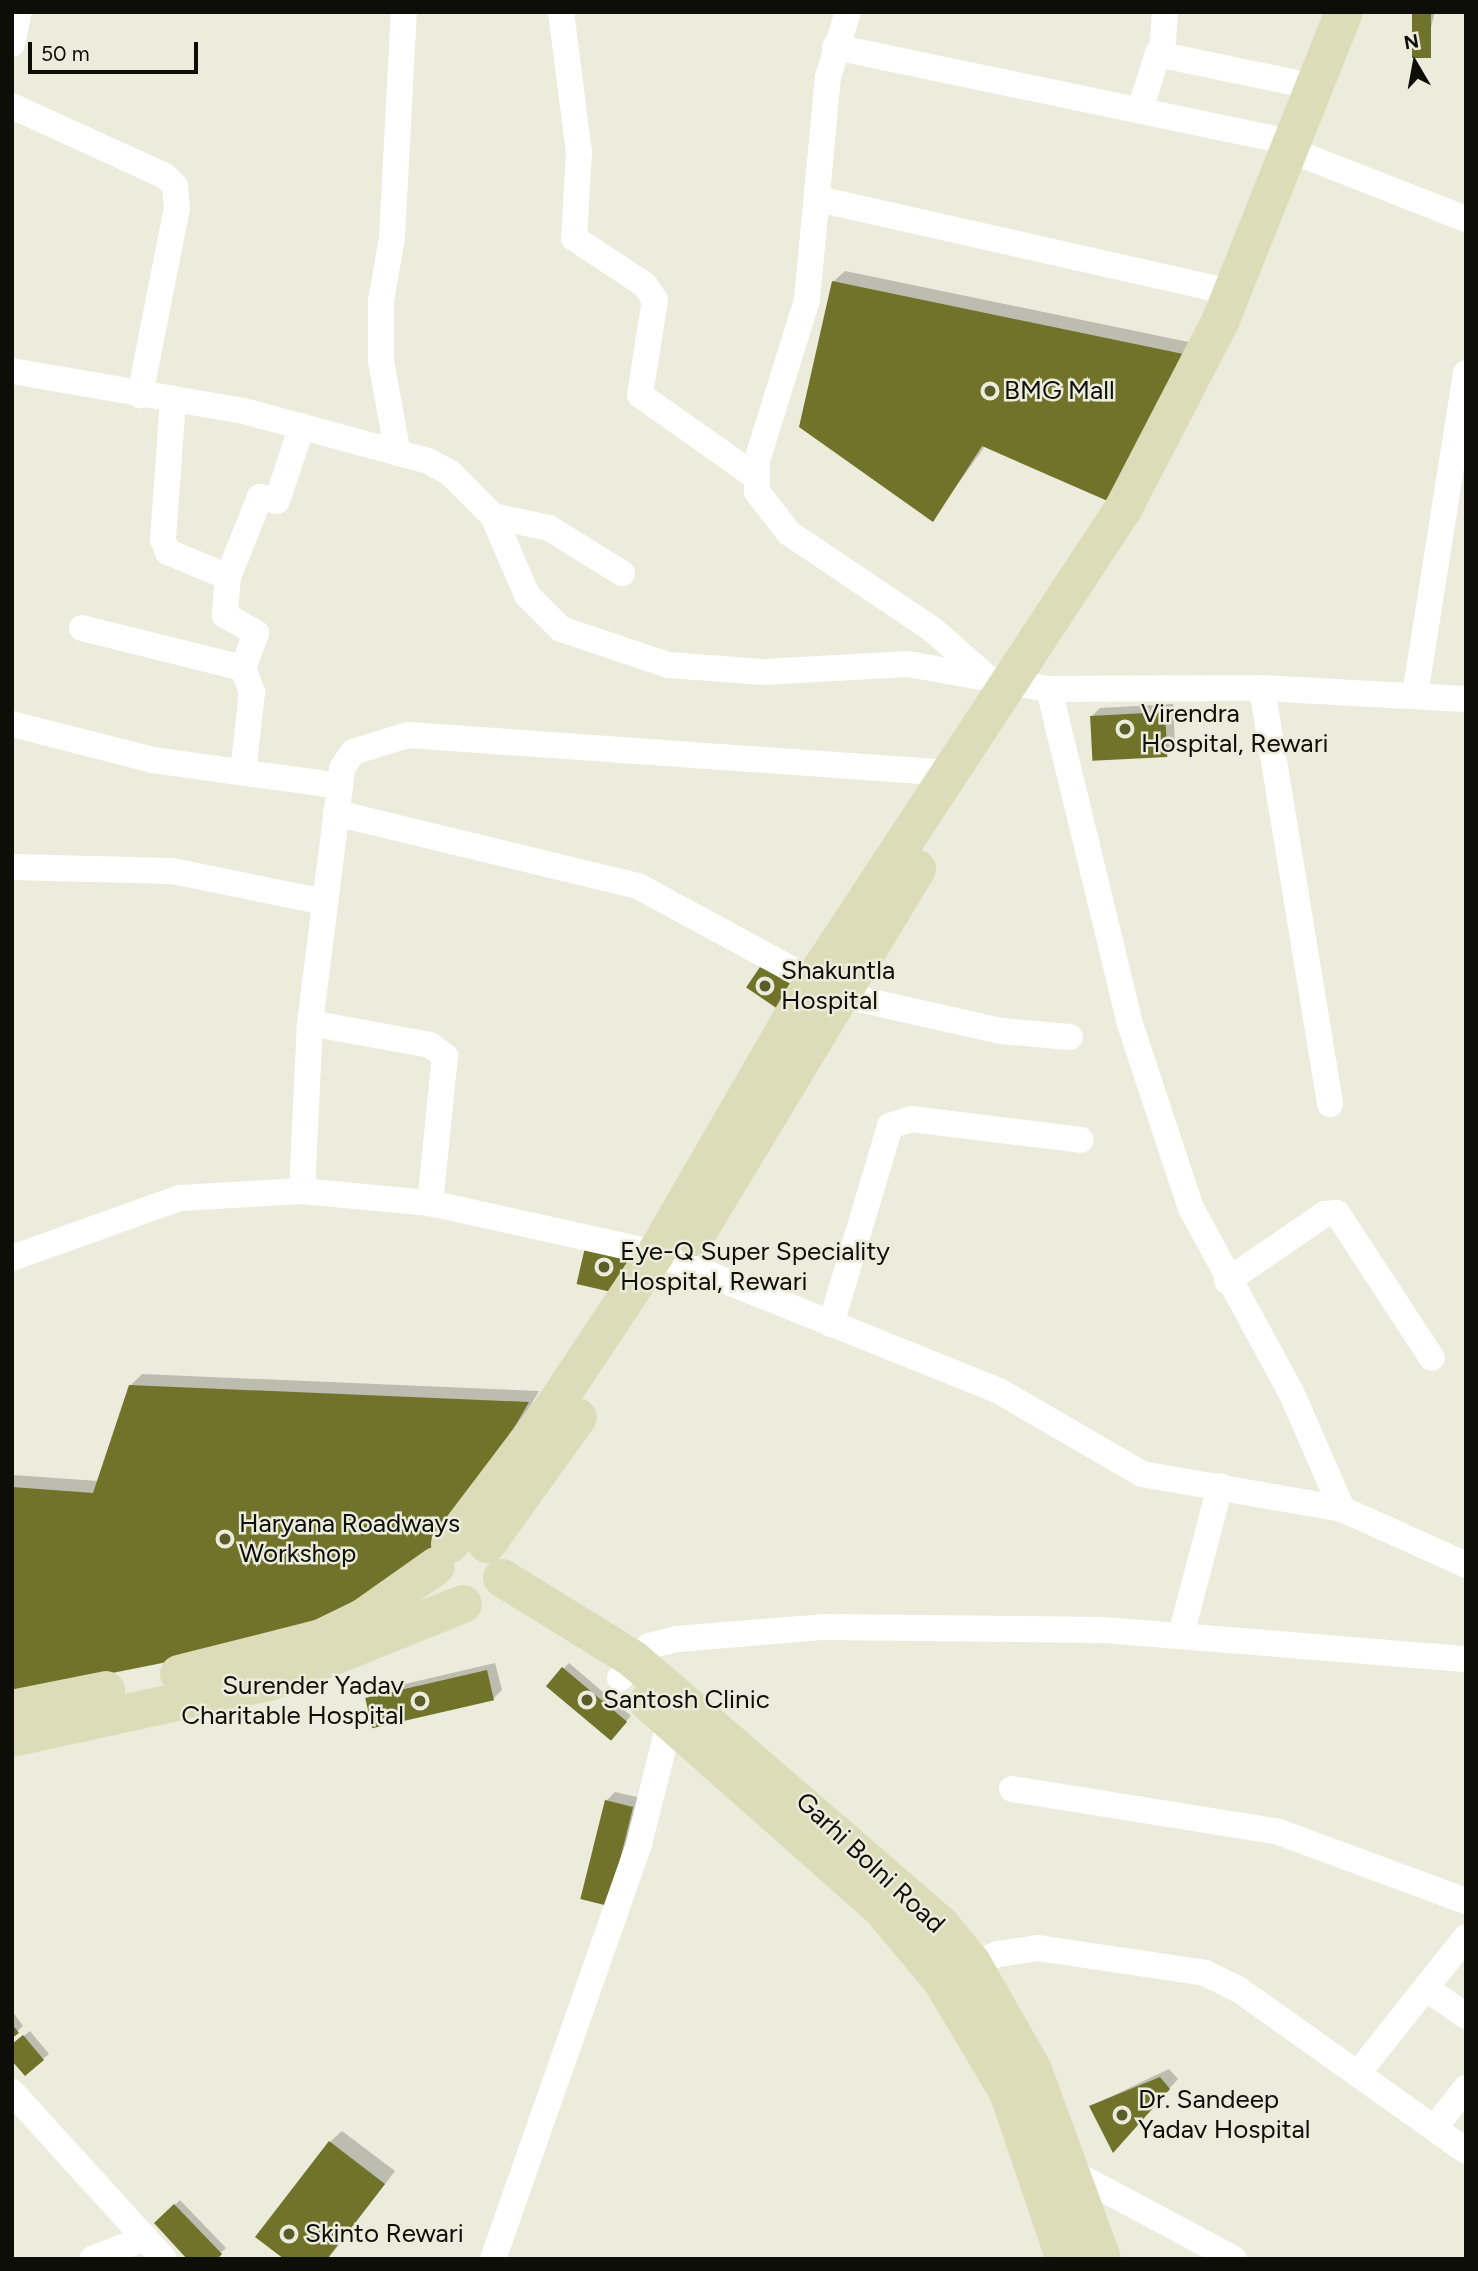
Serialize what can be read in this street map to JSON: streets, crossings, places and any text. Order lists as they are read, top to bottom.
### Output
{
  "streets": {
    "main road": ["Garhi Bolni Road"]
  },
  "places": [
    "BMG Mall",
    "Virendra Hospital, Rewari",
    "Shakuntla Hospital",
    "Eye-Q Super Speciality Hospital, Rewari",
    "Haryana Roadways Workshop",
    "Santosh Clinic",
    "Surender Yadav Charitable Hospital",
    "Dr. Sandeep Yadav Hospital",
    "Skinto Rewari"
  ],
  "scale_bar": "50 m",
  "north": "top"
}
